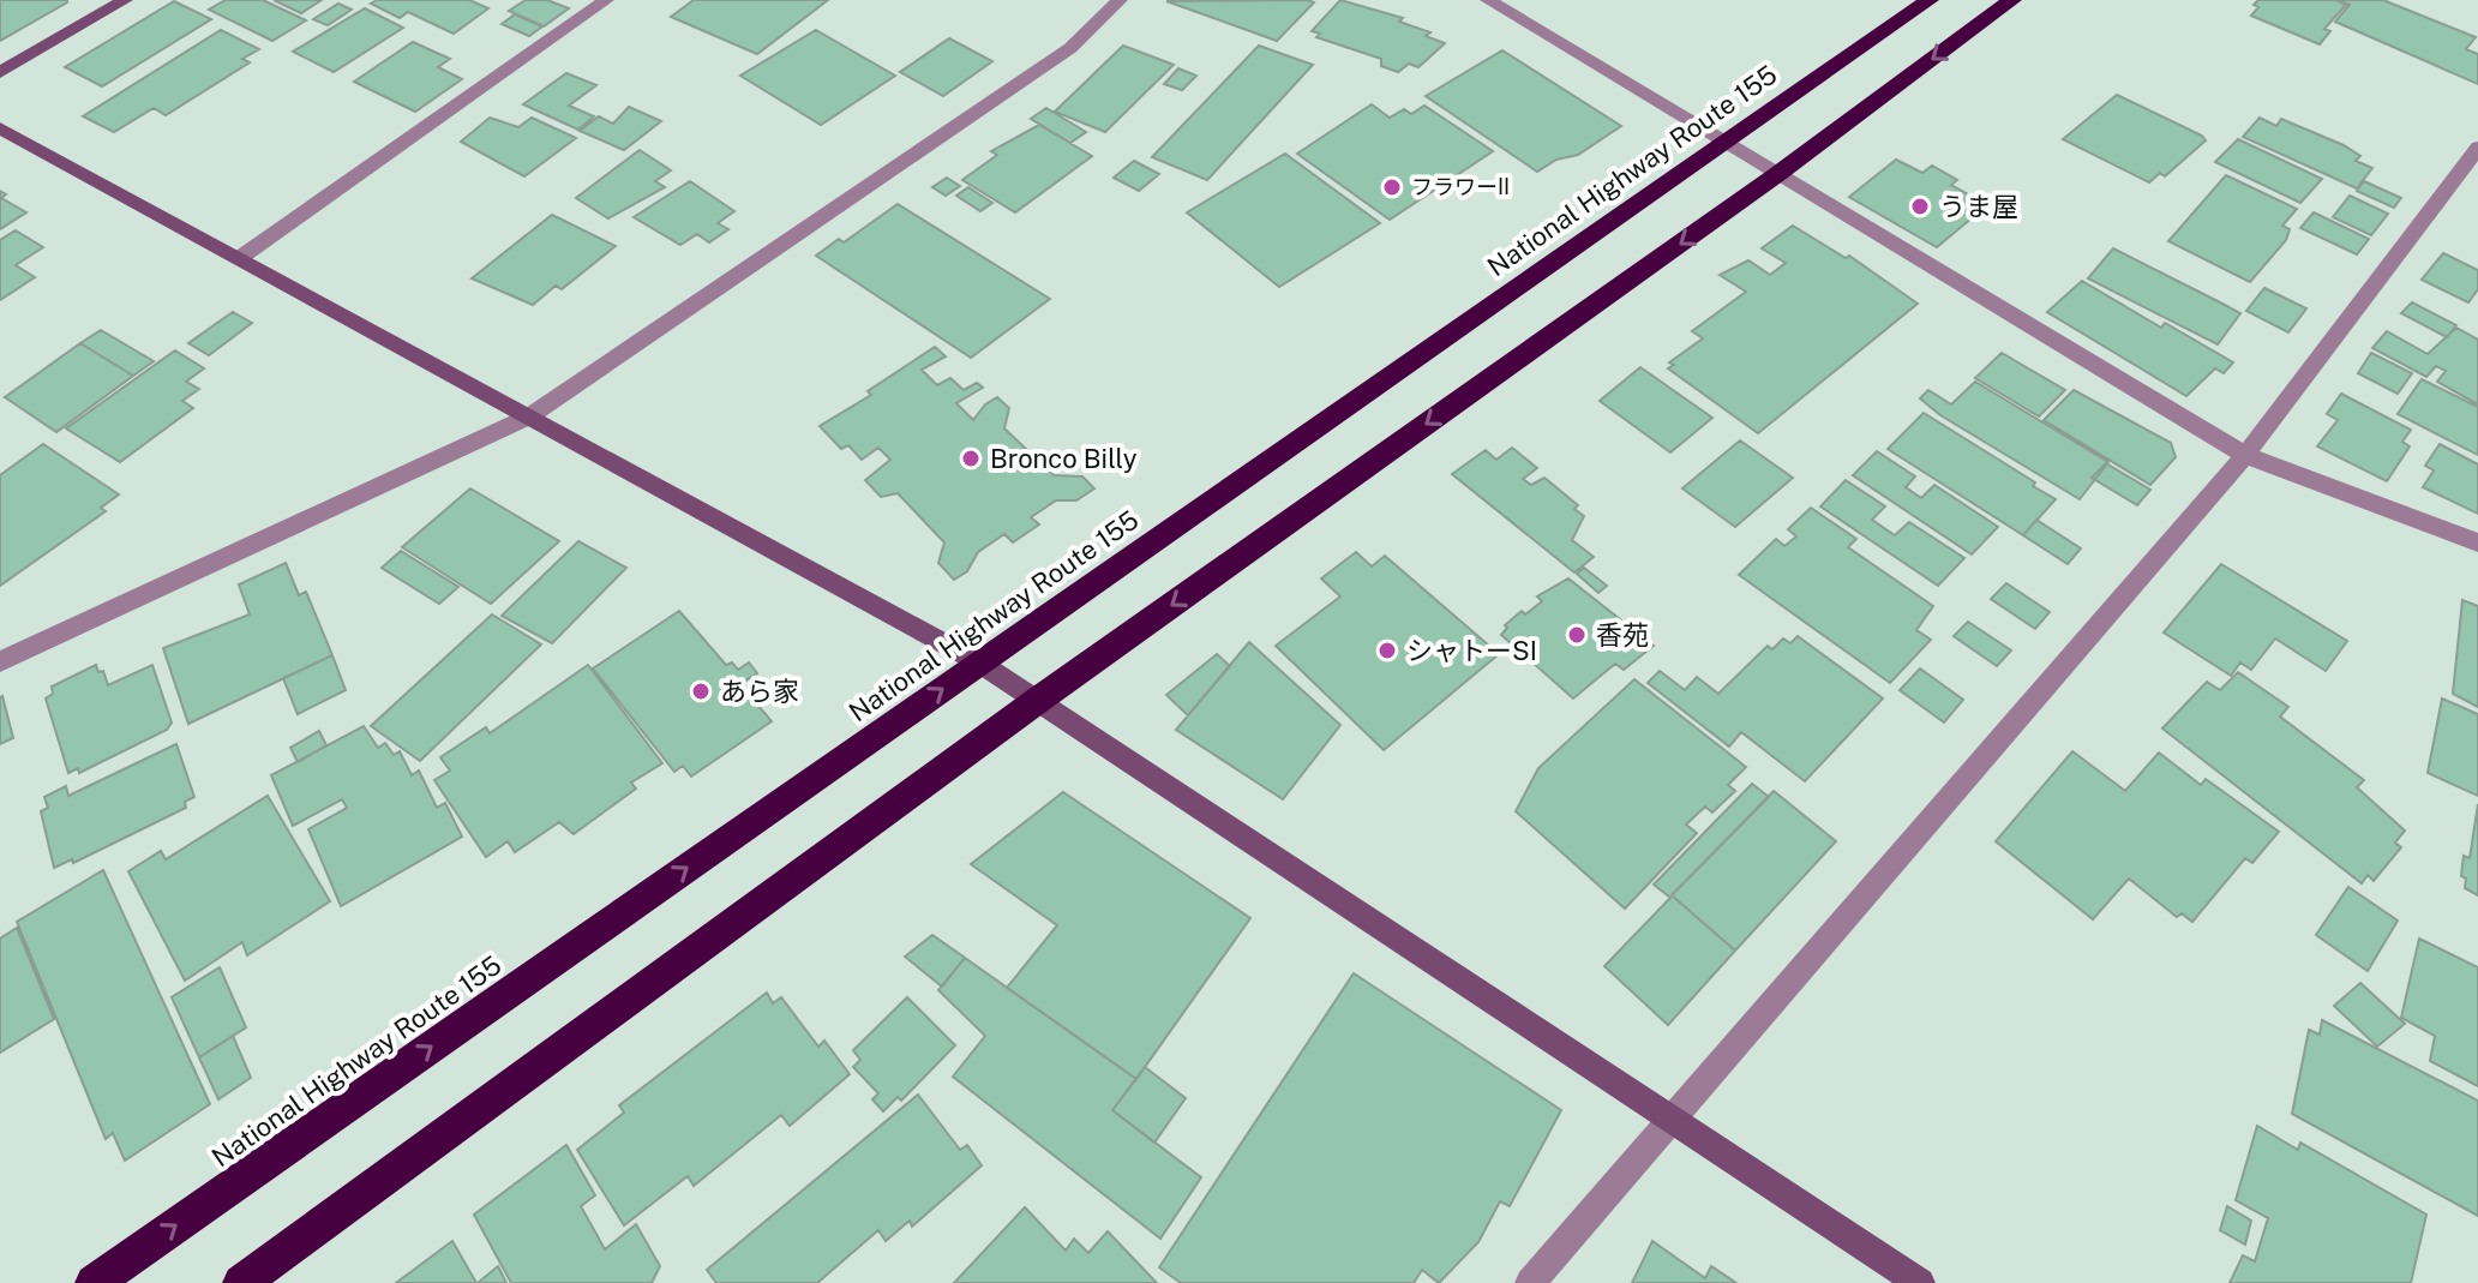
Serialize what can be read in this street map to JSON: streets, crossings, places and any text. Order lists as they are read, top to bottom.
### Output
{
  "streets": {
    "highway": ["National Highway Route 155"]
  },
  "places": [
    "フラワーII",
    "うま屋",
    "Bronco Billy",
    "香苑",
    "シャトーSI",
    "あら家"
  ]
}
